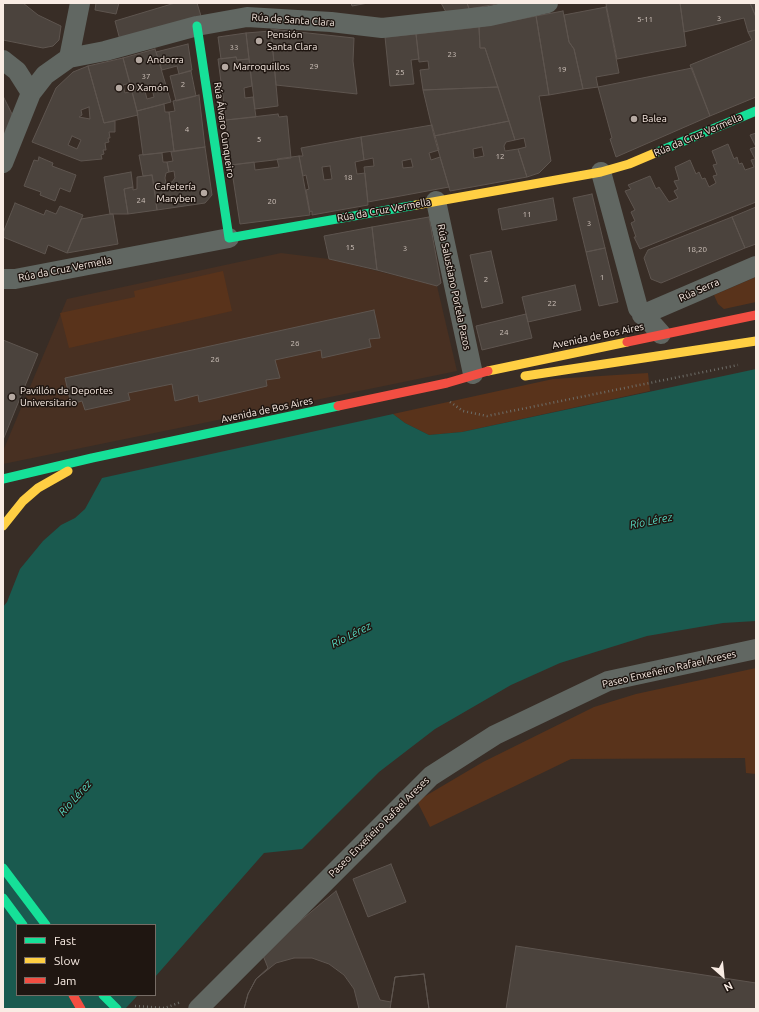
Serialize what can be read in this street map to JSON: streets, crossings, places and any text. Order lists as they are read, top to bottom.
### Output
{
  "streets": {
    "main road": ["Rúa Álvaro Cunqueiro", "Rúa da Cruz Vermella", "Avenida de Bos Aires"],
    "street": [
      "Rúa de Santa Clara",
      "Rúa Salustiano Portela Pazos",
      "Rúa Serra",
      "Paseo Enxeñeiro Rafael Areses"
    ]
  },
  "crossings": [
    ["Rúa de Santa Clara", "Rúa Álvaro Cunqueiro"],
    ["Rúa Álvaro Cunqueiro", "Rúa da Cruz Vermella"],
    ["Rúa da Cruz Vermella", "Rúa Salustiano Portela Pazos"],
    ["Rúa Salustiano Portela Pazos", "Avenida de Bos Aires"]
  ],
  "water": ["Río Lérez"],
  "places": [
    "Pensión Santa Clara",
    "Andorra",
    "Marroquillos",
    "O Xamón",
    "Balea",
    "Cafetería Maryben",
    "Pavillón de Deportes Universitario"
  ],
  "house_numbers": [
    "3",
    "5-11",
    "33",
    "23",
    "29",
    "19",
    "25",
    "37",
    "2",
    "4",
    "5",
    "12",
    "18",
    "24",
    "20",
    "11",
    "3",
    "15",
    "3",
    "18,20",
    "1",
    "2",
    "22",
    "24",
    "26",
    "26"
  ],
  "legend": ["Fast", "Slow", "Jam"],
  "north": "bottom right"
}
